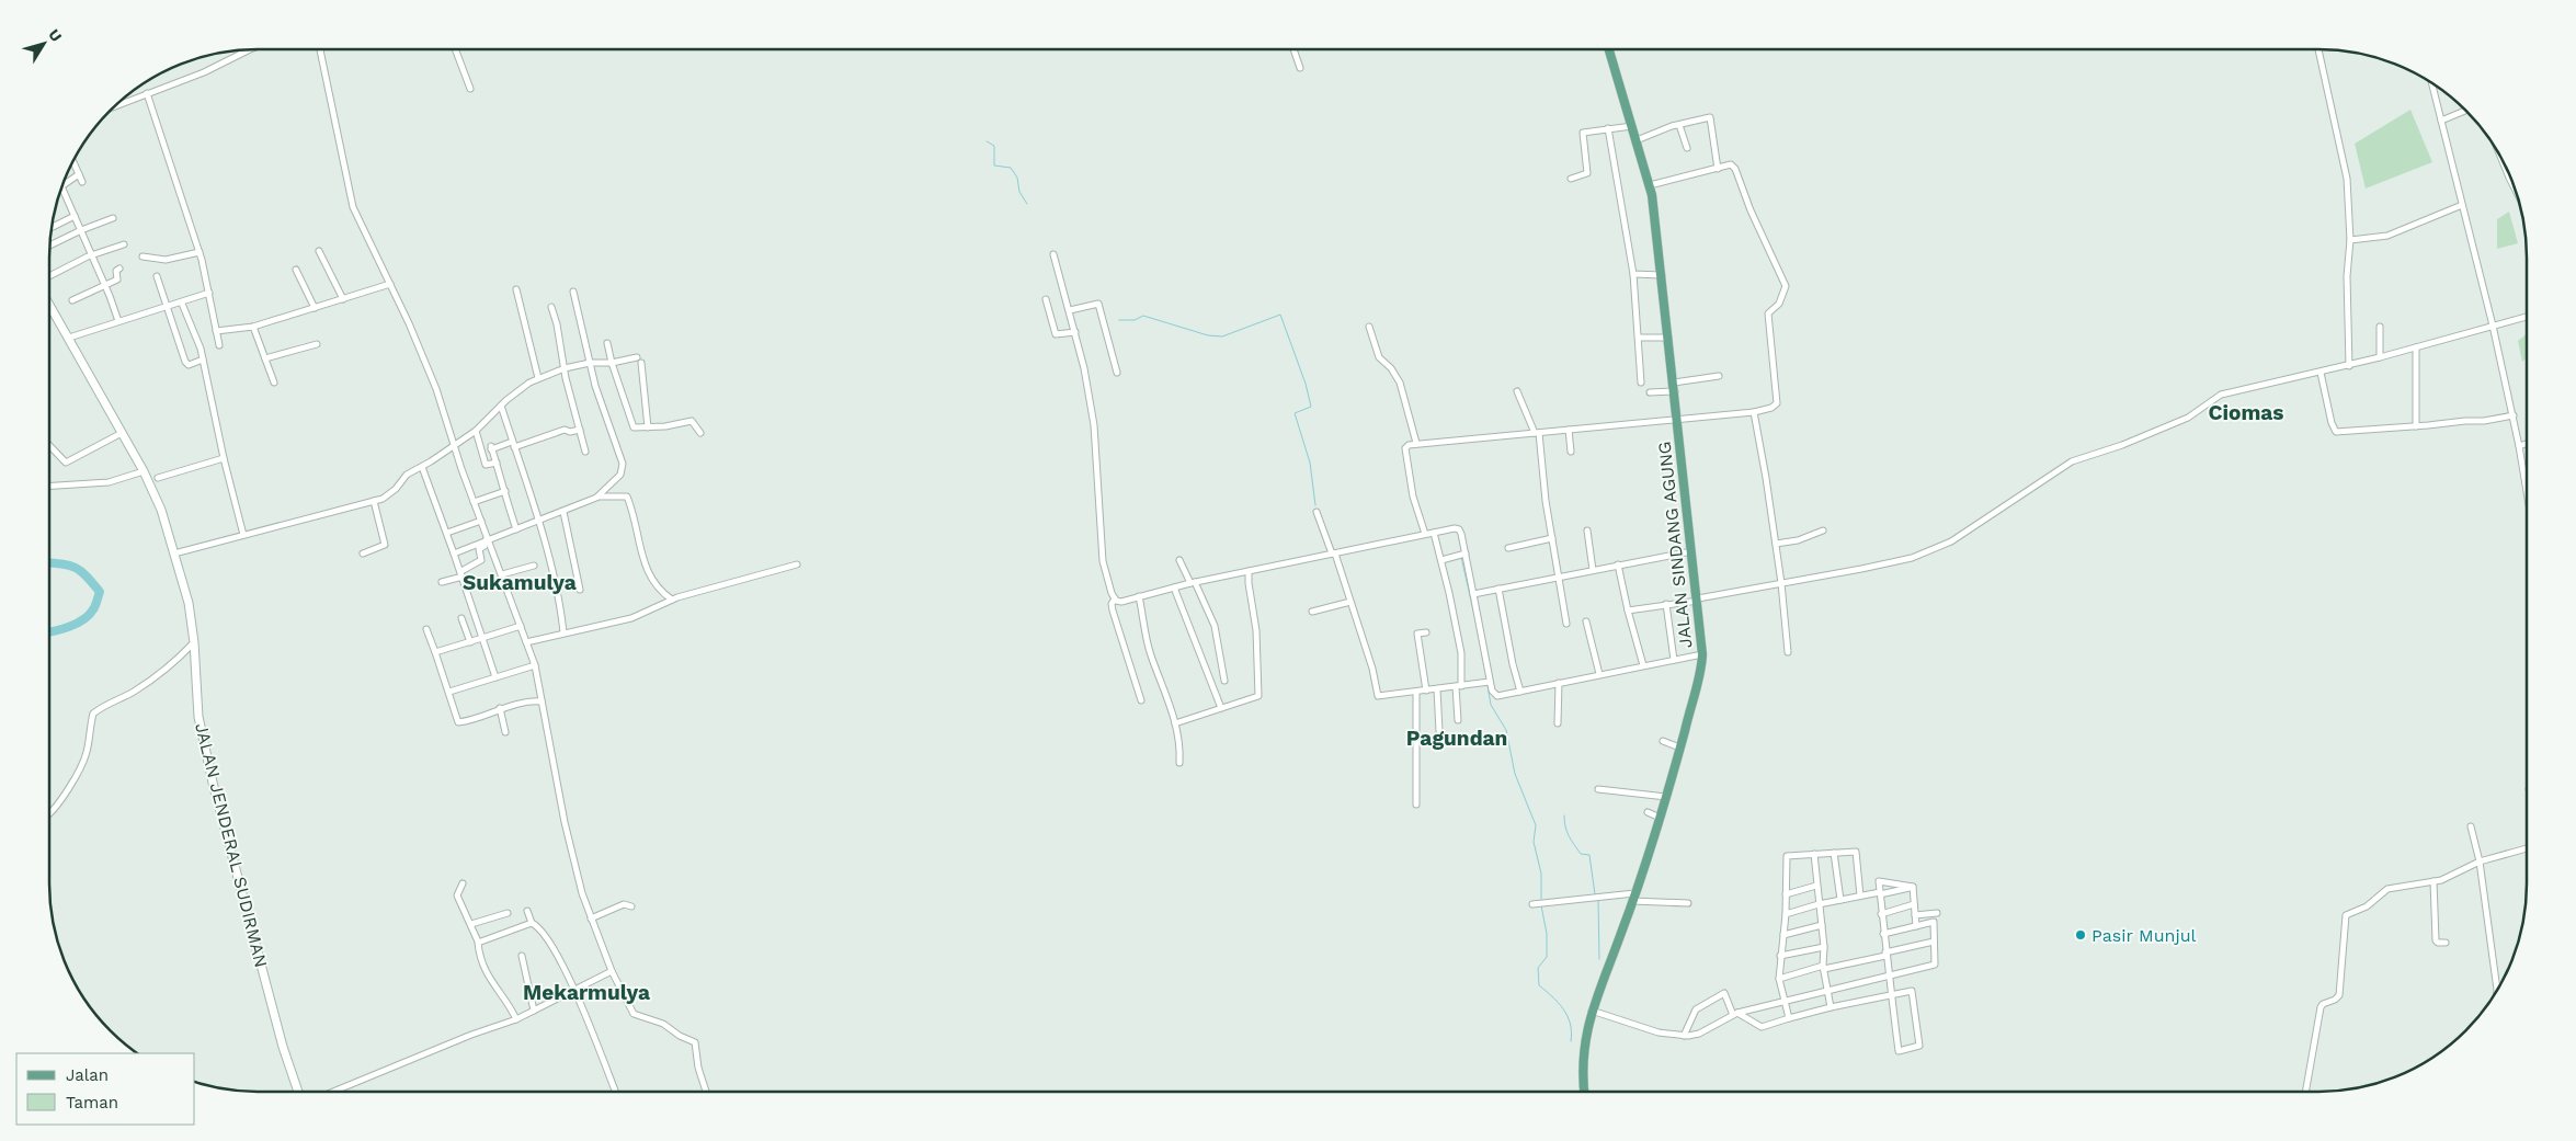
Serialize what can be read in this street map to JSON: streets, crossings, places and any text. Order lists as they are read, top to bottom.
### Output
{
  "streets": {
    "main road": ["JALAN SINDANG AGUNG", "JALAN JENDERAL SUDIRMAN"]
  },
  "districts": [
    "Ciomas",
    "Sukamulya",
    "Pagundan",
    "Mekarmulya"
  ],
  "places": ["Pasir Munjul"],
  "legend": ["Jalan", "Taman"],
  "north": "top right"
}
